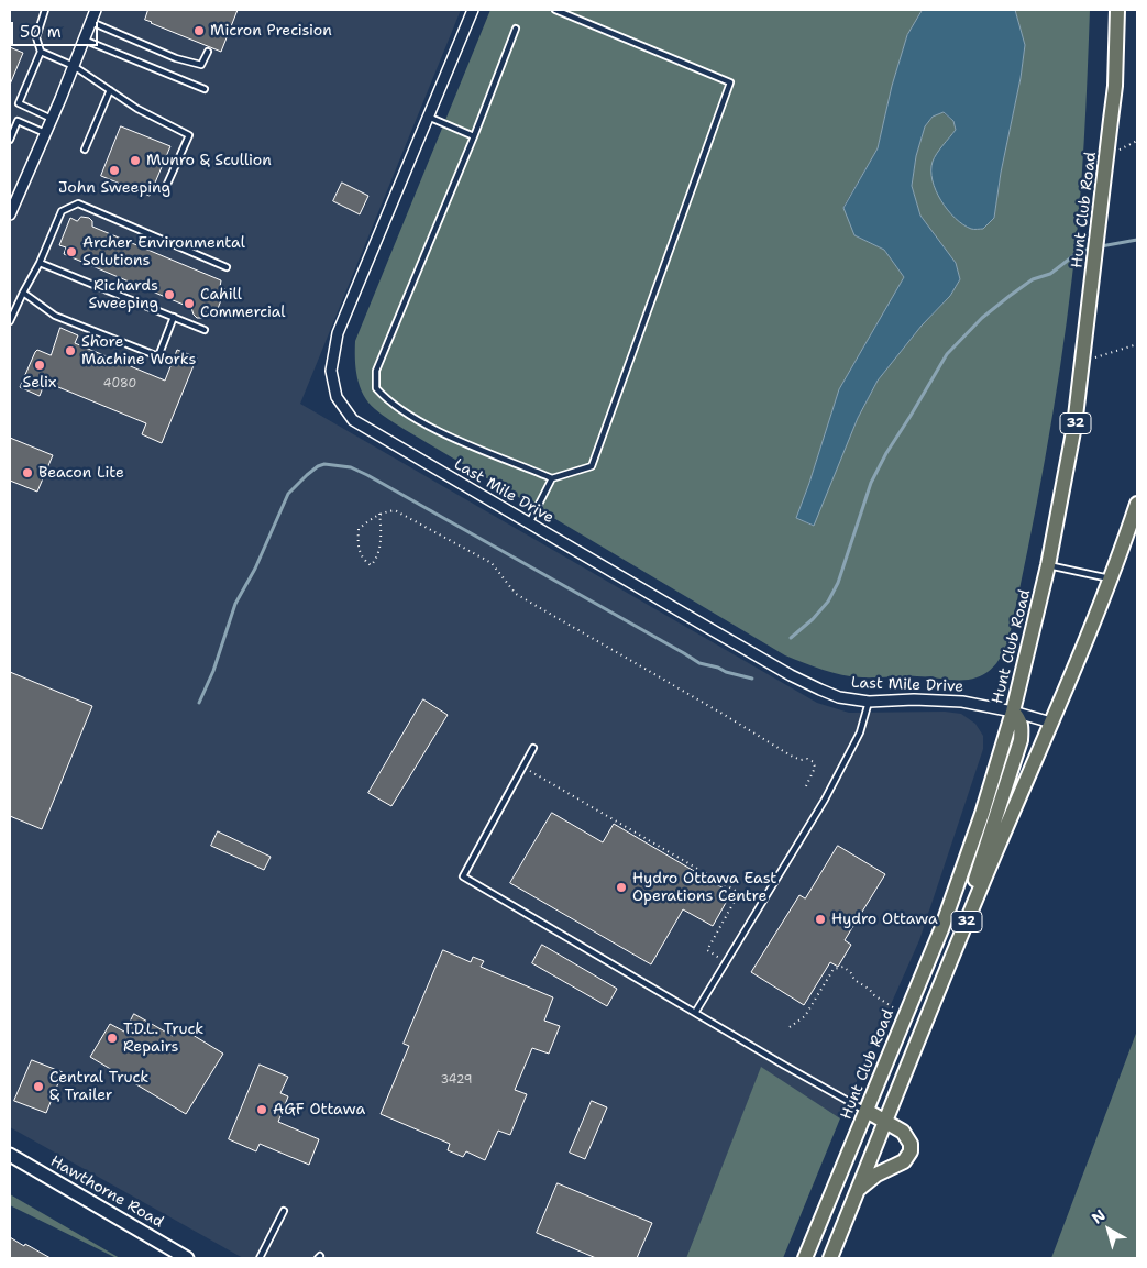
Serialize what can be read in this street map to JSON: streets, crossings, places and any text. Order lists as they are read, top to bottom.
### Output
{
  "streets": {
    "main road": ["Hunt Club Road", "32", "Hawthorne Road"],
    "street": ["Last Mile Drive"]
  },
  "crossings": [
    ["Hunt Club Road", "Last Mile Drive"],
    ["32", "Last Mile Drive"]
  ],
  "places": [
    "Micron Precision",
    "Munro & Scullion",
    "John Sweeping",
    "Archer Environmental Solutions",
    "Richards Sweeping",
    "Cahill Commercial",
    "Shore Machine Works",
    "Selix",
    "Beacon Lite",
    "Hydro Ottawa East Operations Centre",
    "Hydro Ottawa",
    "T.D.L. Truck Repairs",
    "Central Truck & Trailer",
    "AGF Ottawa"
  ],
  "house_numbers": ["4080", "3429"],
  "scale_bar": "50 m",
  "north": "top left"
}
